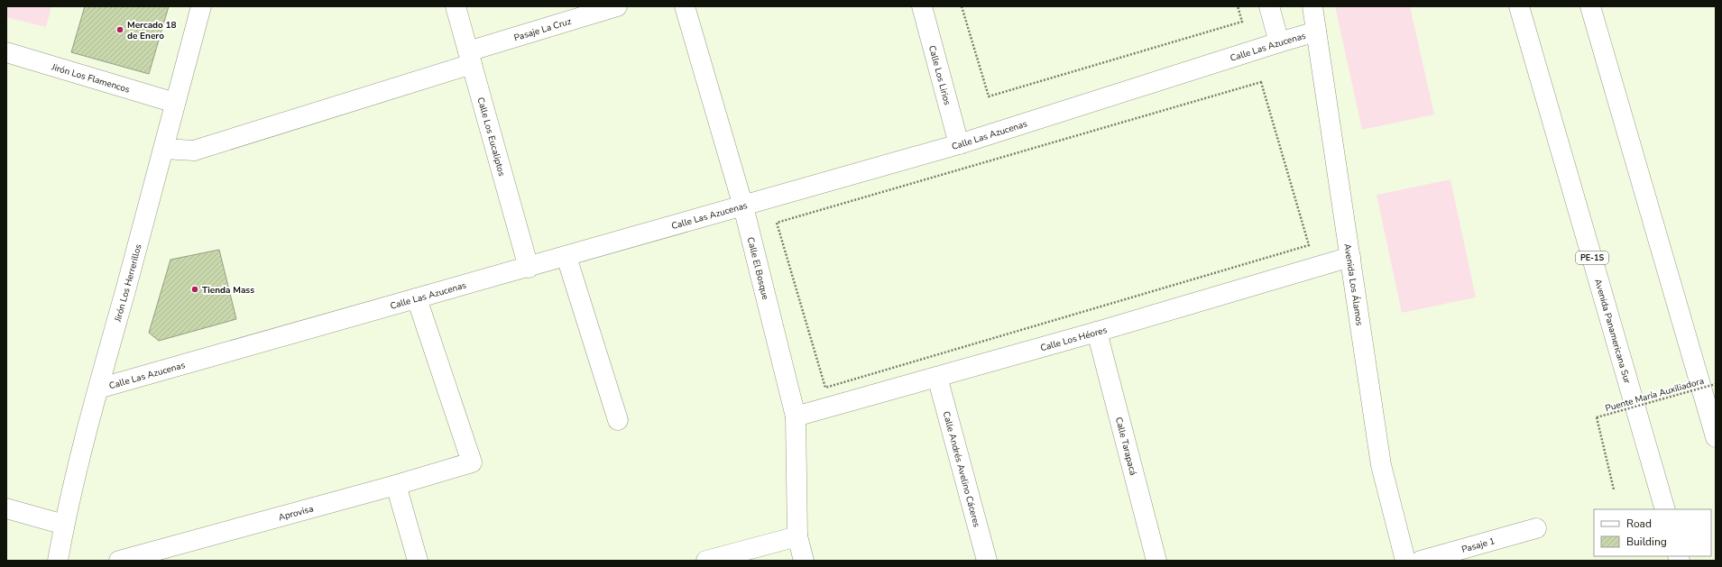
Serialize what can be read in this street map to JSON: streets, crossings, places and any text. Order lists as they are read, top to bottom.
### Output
{
  "streets": {
    "main road": [
      "Pasaje La Cruz",
      "Calle Las Azucenas",
      "Calle Los Lirios",
      "Jirón Los Flamencos",
      "Calle Los Eucaliptos",
      "PE-1S",
      "Calle El Bosque",
      "Jirón Los Herrerillos",
      "Avenida Los Álamos",
      "Avenida Panamericana Sur",
      "Calle Los Héores",
      "Calle Tarapacá",
      "Calle Andrés Avelino Cáceres",
      "Aprovisa",
      "Pasaje 1"
    ],
    "path": ["Puente María Auxiliadora"]
  },
  "crossings": [
    ["Pasaje La Cruz", "Calle Los Eucaliptos"],
    ["Pasaje La Cruz", "Jirón Los Herrerillos"],
    ["Calle Las Azucenas", "Calle Los Lirios"],
    ["Calle Las Azucenas", "Calle Los Eucaliptos"],
    ["Calle Las Azucenas", "Calle El Bosque"],
    ["Calle Las Azucenas", "Jirón Los Herrerillos"],
    ["Calle Las Azucenas", "Avenida Los Álamos"],
    ["Calle Las Azucenas", "Aprovisa"],
    ["Jirón Los Flamencos", "Jirón Los Herrerillos"],
    ["Calle El Bosque", "Calle Los Héores"],
    ["Avenida Los Álamos", "Calle Los Héores"],
    ["Calle Los Héores", "Calle Tarapacá"],
    ["Calle Los Héores", "Calle Andrés Avelino Cáceres"]
  ],
  "places": ["Mercado 18 de Enero", "Tienda Mass"],
  "legend": ["Road", "Building"]
}
